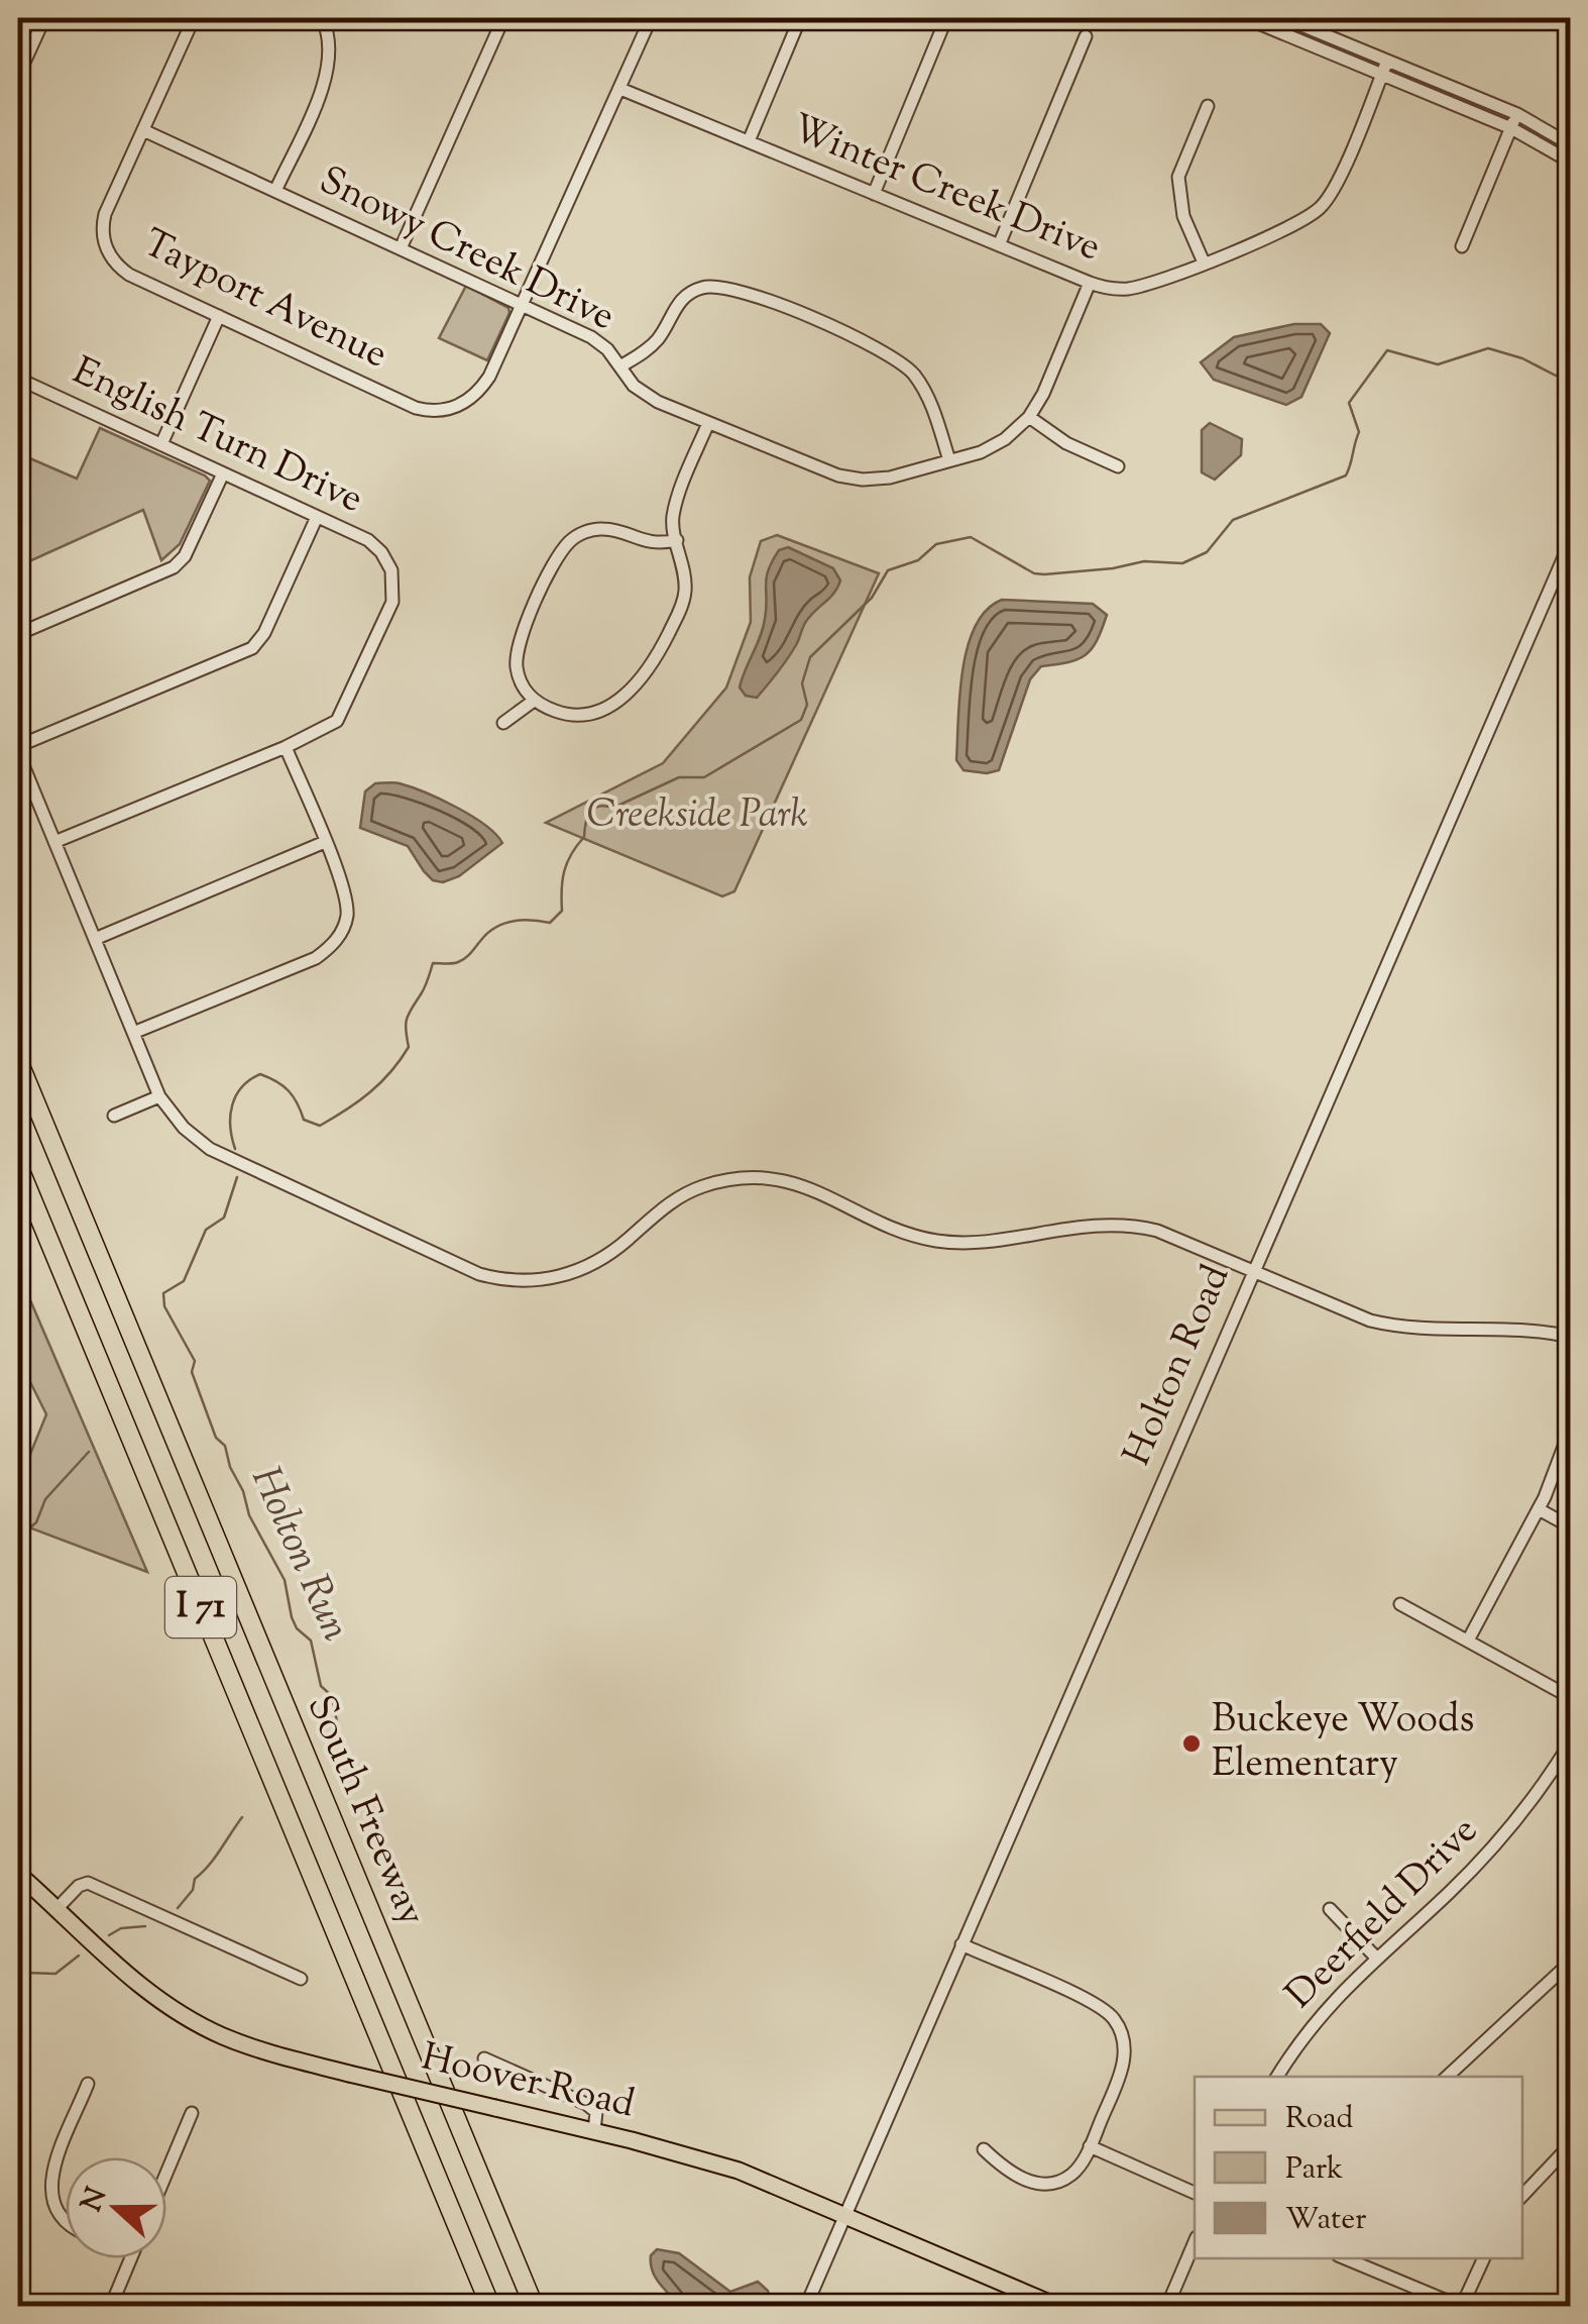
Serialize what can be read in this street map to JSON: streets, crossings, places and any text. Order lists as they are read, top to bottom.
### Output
{
  "streets": {
    "highway": ["I 71", "South Freeway"],
    "main road": ["Hoover Road"],
    "street": [
      "Winter Creek Drive",
      "Snowy Creek Drive",
      "Tayport Avenue",
      "English Turn Drive",
      "Holton Road",
      "Deerfield Drive"
    ]
  },
  "crossings": [
    ["Snowy Creek Drive", "Tayport Avenue"],
    ["Holton Road", "Hoover Road"]
  ],
  "water": ["Holton Run"],
  "parks": ["Creekside Park"],
  "places": ["Buckeye Woods Elementary"],
  "legend": ["Road", "Park", "Water"],
  "north": "left"
}
